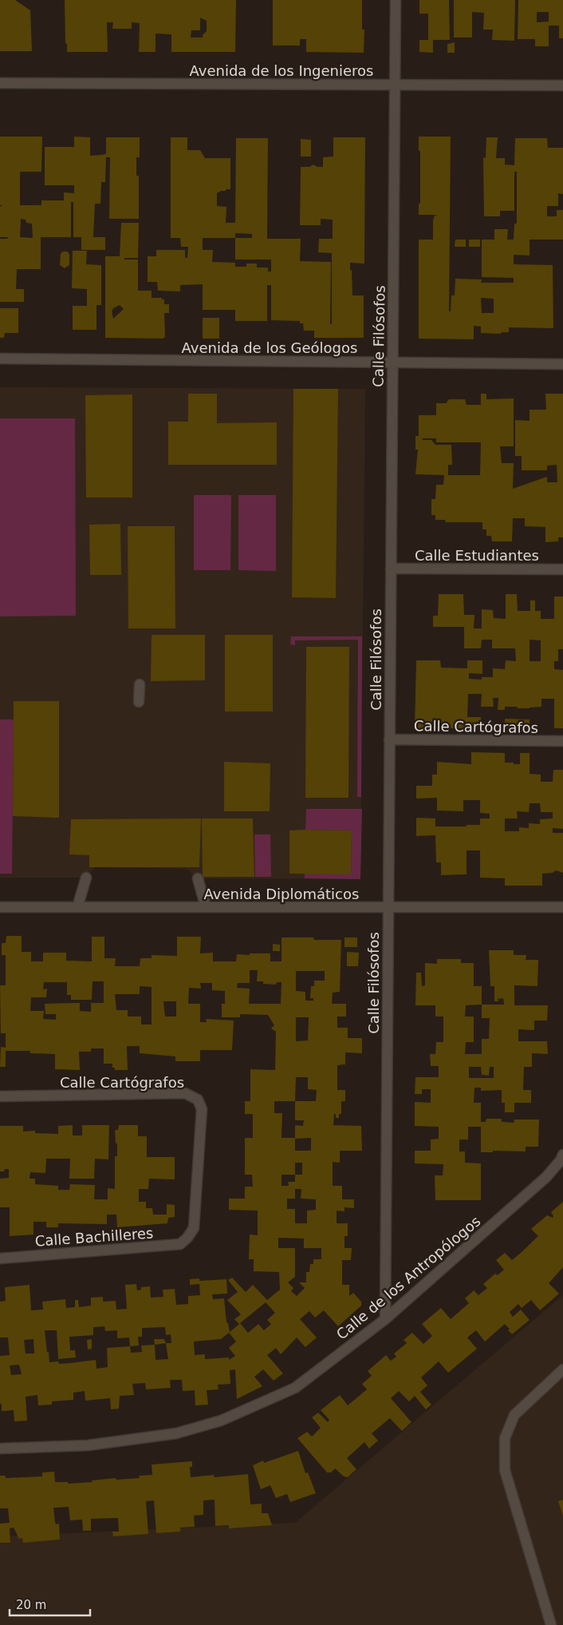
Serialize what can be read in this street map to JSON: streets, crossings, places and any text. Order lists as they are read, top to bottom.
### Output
{
  "streets": {
    "street": [
      "Avenida de los Ingenieros",
      "Calle Filósofos",
      "Avenida de los Geólogos",
      "Calle Estudiantes",
      "Calle Cartógrafos",
      "Avenida Diplomáticos",
      "Calle Bachilleres",
      "Calle de los Antropólogos"
    ]
  },
  "crossings": [
    ["Avenida de los Ingenieros", "Calle Filósofos"],
    ["Calle Filósofos", "Avenida de los Geólogos"],
    ["Calle Filósofos", "Calle Estudiantes"],
    ["Calle Filósofos", "Calle Cartógrafos"],
    ["Calle Filósofos", "Avenida Diplomáticos"],
    ["Calle Filósofos", "Calle de los Antropólogos"],
    ["Calle Cartógrafos", "Calle Bachilleres"]
  ],
  "scale_bar": "20 m"
}
